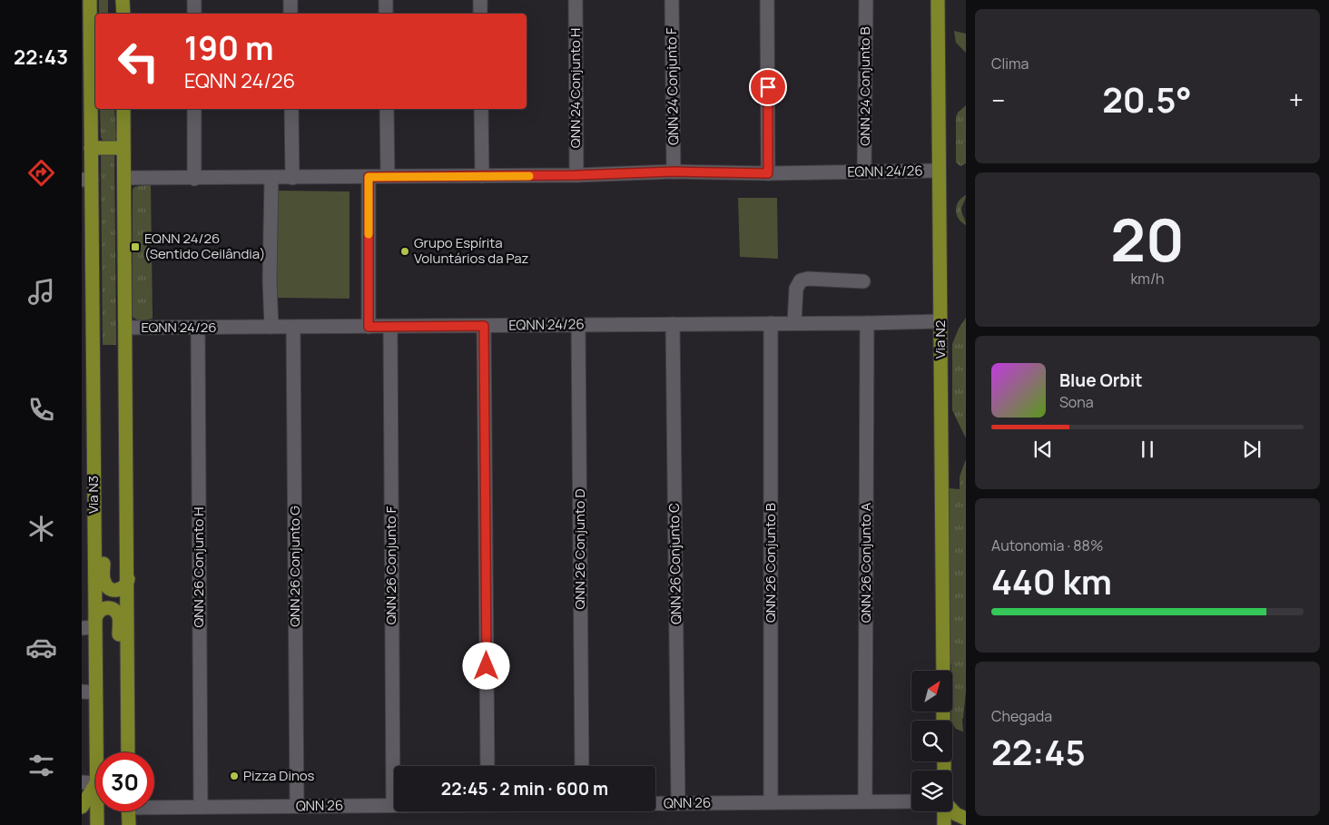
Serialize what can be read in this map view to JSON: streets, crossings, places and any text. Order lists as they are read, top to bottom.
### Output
{
  "streets": {
    "main road": ["Via N2", "Via N3"],
    "street": [
      "QNN 24 Conjunto F",
      "QNN 24 Conjunto B",
      "QNN 24 Conjunto H",
      "EQNN 24/26",
      "QNN 26 Conjunto D",
      "QNN 26 Conjunto B",
      "QNN 26 Conjunto A",
      "QNN 26 Conjunto C",
      "QNN 26 Conjunto F",
      "QNN 26 Conjunto G",
      "QNN 26 Conjunto H",
      "QNN 26"
    ]
  },
  "crossings": [
    ["QNN 24 Conjunto F", "EQNN 24/26"],
    ["QNN 24 Conjunto B", "EQNN 24/26"],
    ["QNN 24 Conjunto H", "EQNN 24/26"],
    ["EQNN 24/26", "Via N2"],
    ["EQNN 24/26", "QNN 26 Conjunto D"],
    ["EQNN 24/26", "QNN 26 Conjunto B"],
    ["EQNN 24/26", "QNN 26 Conjunto A"],
    ["EQNN 24/26", "QNN 26 Conjunto C"],
    ["EQNN 24/26", "QNN 26 Conjunto F"],
    ["EQNN 24/26", "QNN 26 Conjunto G"],
    ["EQNN 24/26", "QNN 26 Conjunto H"],
    ["QNN 26 Conjunto B", "QNN 26"],
    ["QNN 26 Conjunto A", "QNN 26"],
    ["QNN 26 Conjunto C", "QNN 26"],
    ["QNN 26 Conjunto F", "QNN 26"],
    ["QNN 26 Conjunto G", "QNN 26"],
    ["QNN 26 Conjunto H", "QNN 26"]
  ],
  "places": {
    "transit": ["EQNN 24/26 (Sentido Ceilândia)"],
    "other": ["Grupo Espírita Voluntários da Paz", "Pizza Dinos"]
  },
  "north": "top right",
  "page": {
    "tabs": "22:43",
    "tile": [
      "Clima",
      ["20", "km/h"],
      ["Autonomia · 88%", "440 km"],
      ["Chegada", "22:45"]
    ],
    "turn": ["190 m", "EQNN 24/26"],
    "heat": ["−", "20.5°", "+"],
    "song": ["Blue Orbit", "Sona"],
    "limit": "30",
    "trip": "22:45 · 2 min · 600 m"
  }
}
